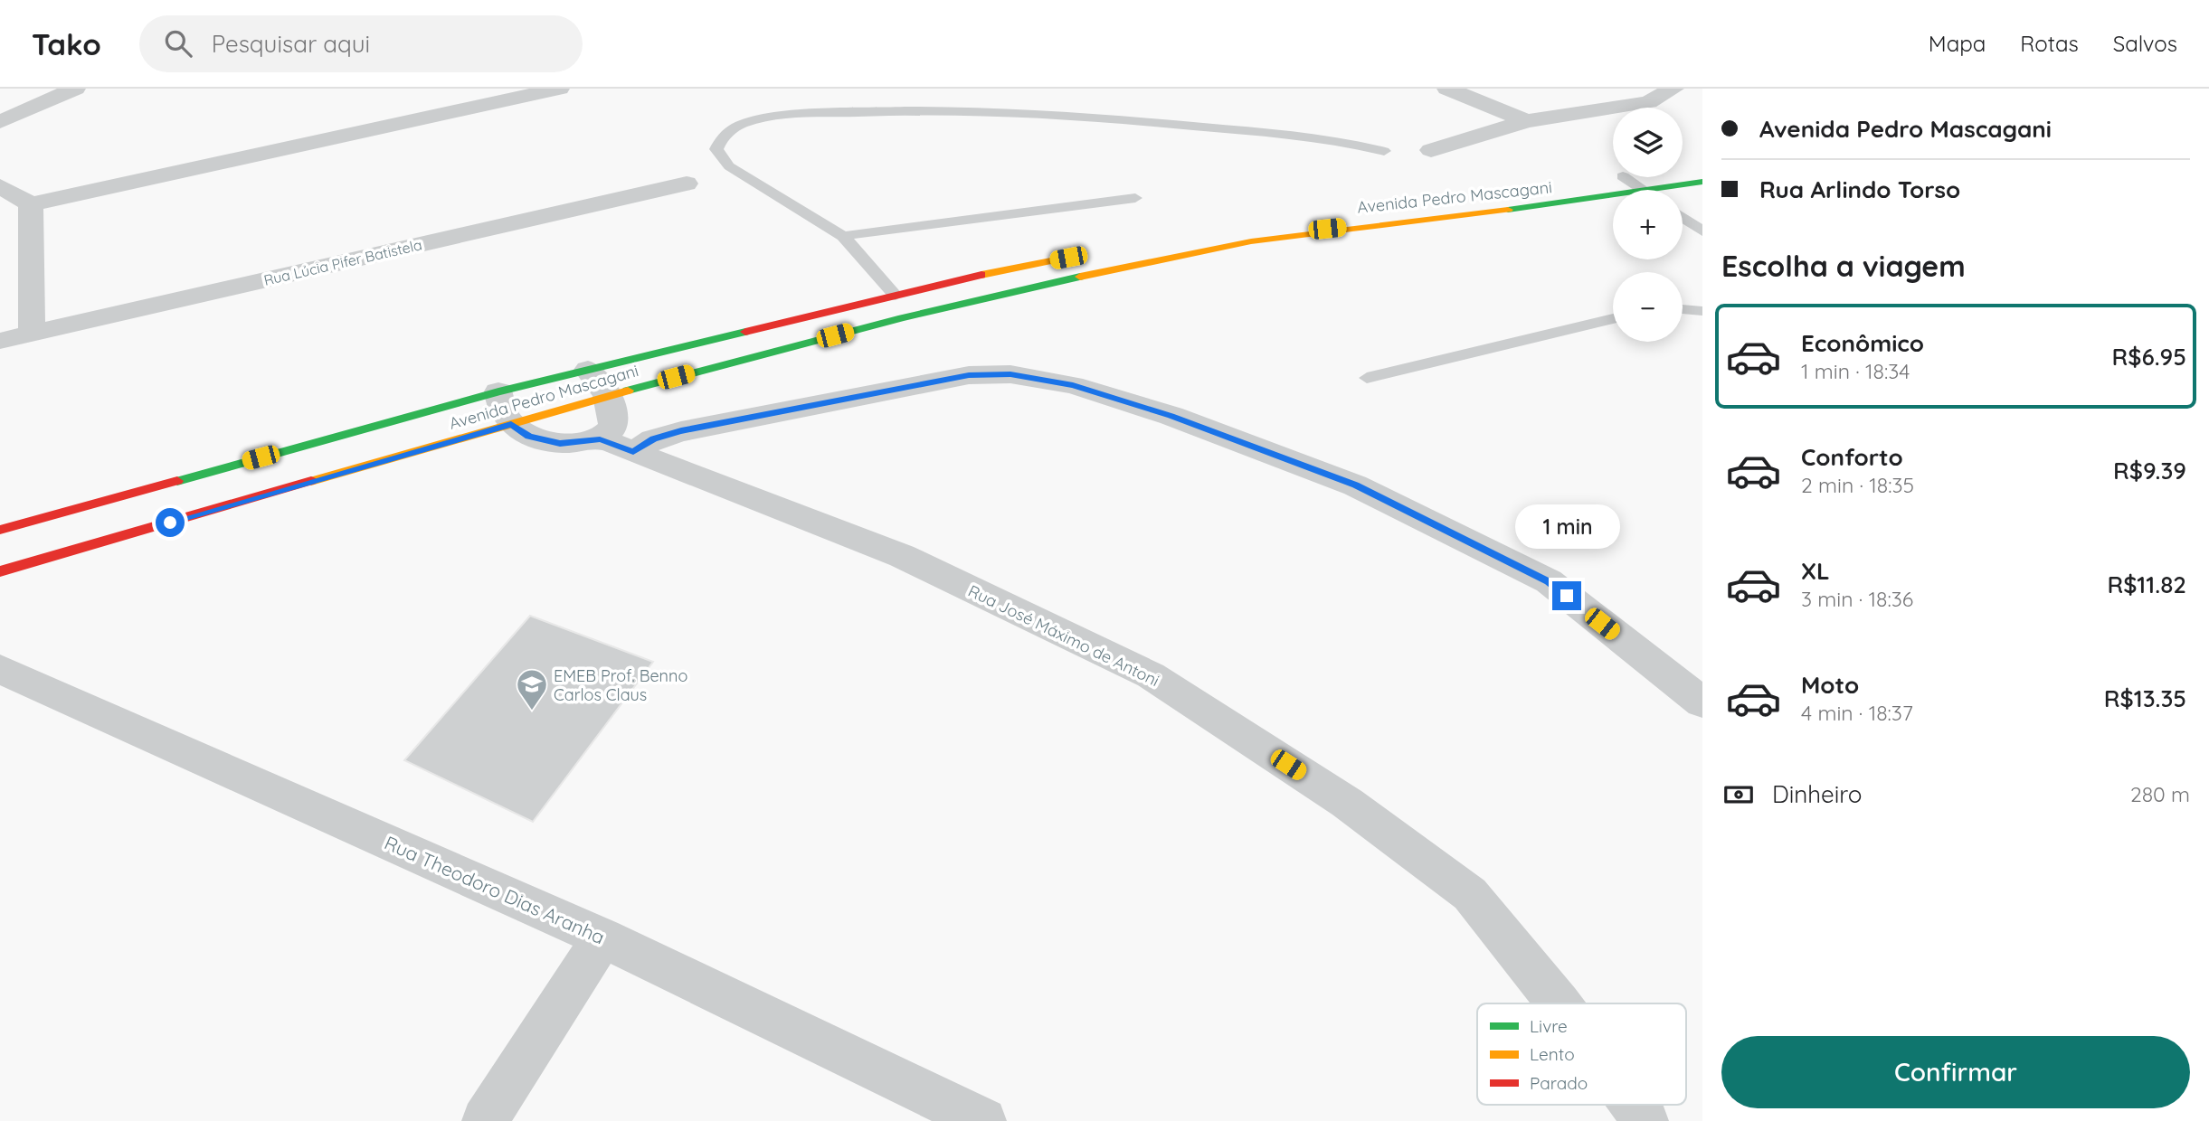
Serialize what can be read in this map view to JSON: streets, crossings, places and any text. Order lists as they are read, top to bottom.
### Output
{
  "streets": {
    "main road": ["Avenida Pedro Mascagani"],
    "street": ["Rua Lúcia Pifer Batistela", "Rua José Máximo de Antoni", "Rua Theodoro Dias Aranha"]
  },
  "crossings": [
    ["Avenida Pedro Mascagani", "Rua José Máximo de Antoni"]
  ],
  "places": {
    "school or university": ["EMEB Prof. Benno Carlos Claus"]
  },
  "legend": ["Livre", "Lento", "Parado"],
  "page": {
    "header": "Tako",
    "search": "Pesquisar aqui",
    "nav": ["Mapa", "Rotas", "Salvos"],
    "banner": ["Avenida Pedro Mascagani", "Rua Arlindo Torso"],
    "map_buttons": ["+", "−"],
    "heading": "Escolha a viagem",
    "list": [
      {
        "name": "Econômico",
        "note": "1 min · 18:34",
        "value": "R$6.95"
      },
      {
        "name": "Conforto",
        "note": "2 min · 18:35",
        "value": "R$9.39"
      },
      {
        "name": "XL",
        "note": "3 min · 18:36",
        "value": "R$11.82"
      },
      {
        "name": "Moto",
        "note": "4 min · 18:37",
        "value": "R$13.35"
      }
    ],
    "bubble": "1 min",
    "pay": ["Dinheiro", "280 m"],
    "buttons": "Confirmar"
  }
}
